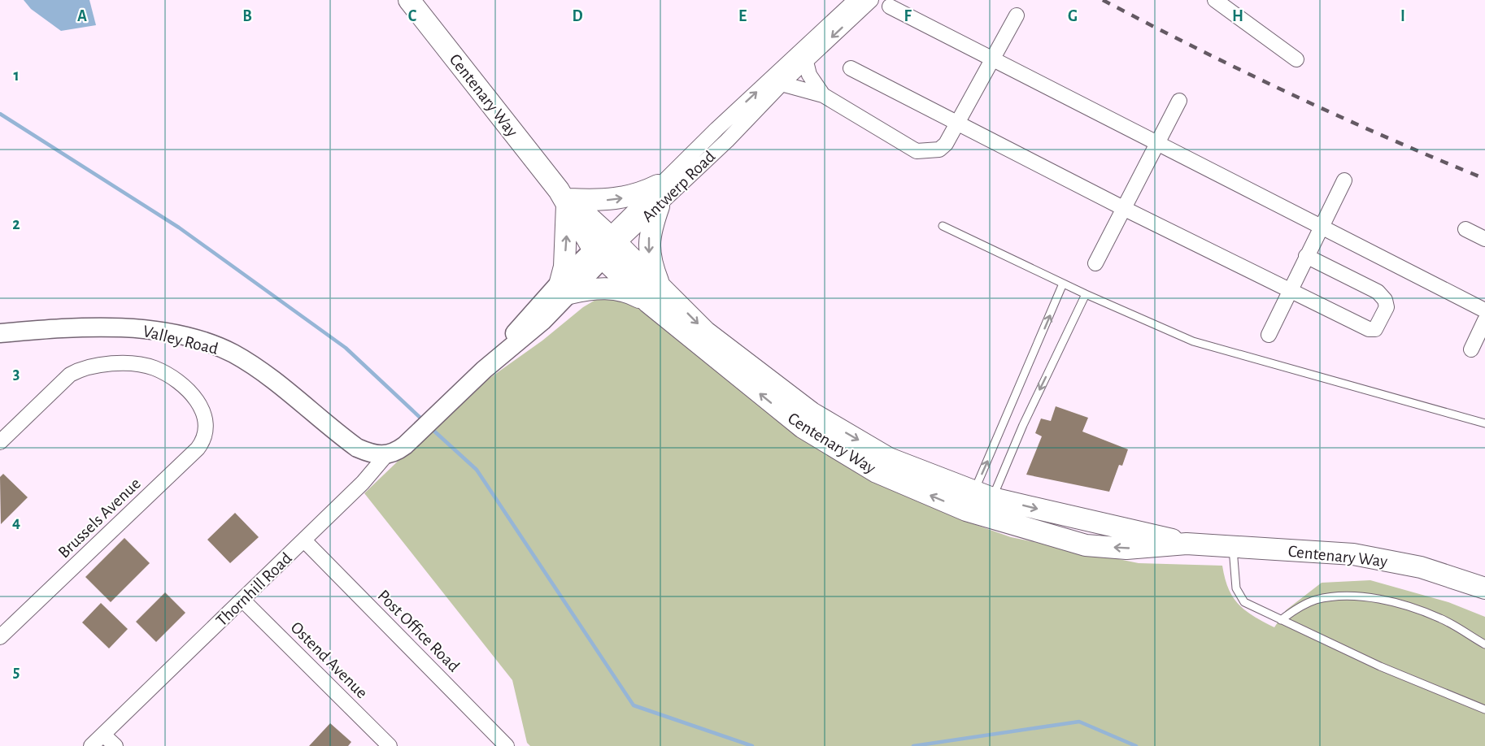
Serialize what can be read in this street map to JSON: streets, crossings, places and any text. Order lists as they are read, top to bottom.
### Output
{
  "streets": {
    "main road": ["Centenary Way"],
    "street": [
      "Antwerp Road",
      "Valley Road",
      "Brussels Avenue",
      "Thornhill Road",
      "Post Office Road",
      "Ostend Avenue"
    ]
  },
  "crossings": [
    ["Centenary Way", "Antwerp Road"],
    ["Antwerp Road", "Thornhill Road"],
    ["Valley Road", "Thornhill Road"],
    ["Thornhill Road", "Post Office Road"],
    ["Thornhill Road", "Ostend Avenue"]
  ],
  "grid": {
    "columns": [
      "A",
      "B",
      "C",
      "D",
      "E",
      "F",
      "G",
      "H",
      "I"
    ],
    "rows": [
      "1",
      "2",
      "3",
      "4",
      "5"
    ]
  }
}
